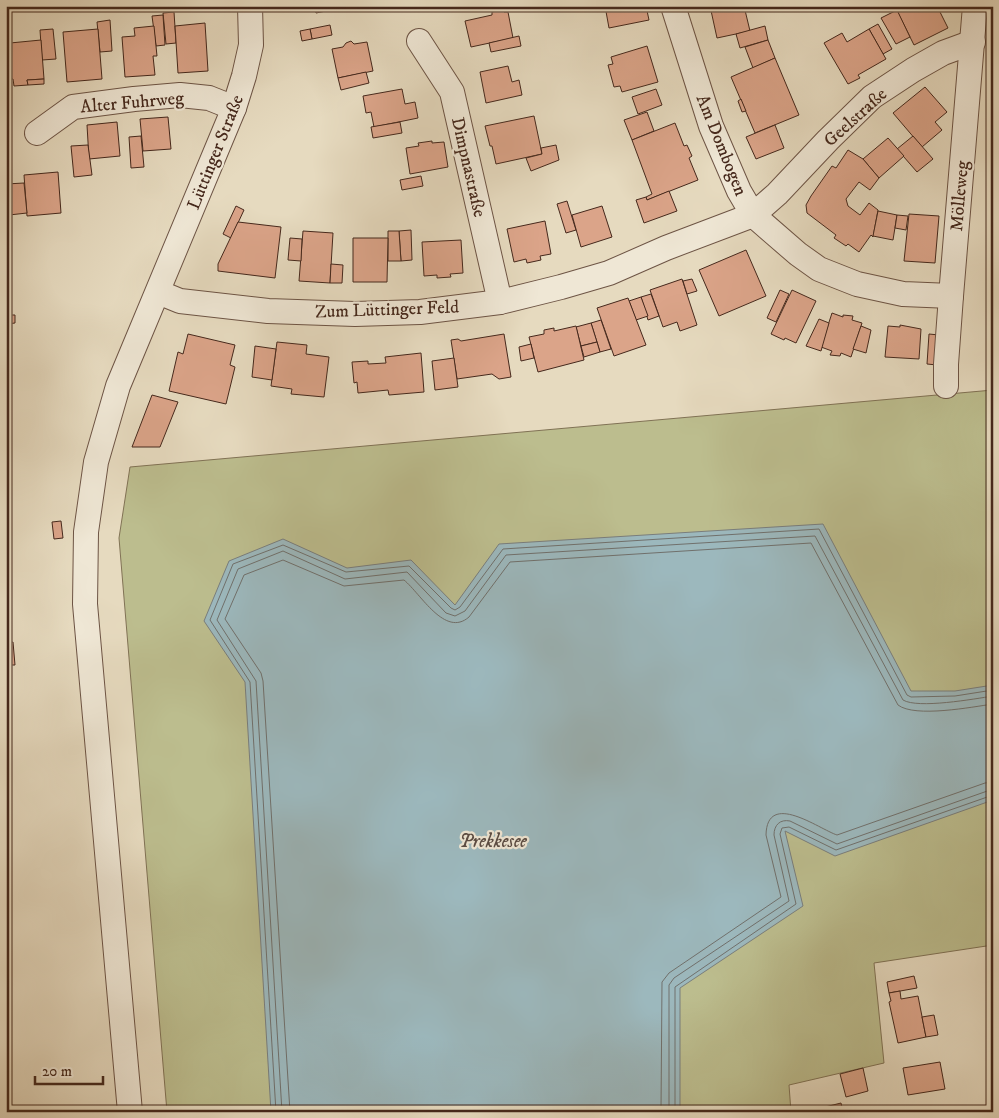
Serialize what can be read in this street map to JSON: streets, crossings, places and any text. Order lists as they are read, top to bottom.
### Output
{
  "streets": {
    "street": [
      "Alter Fuhrweg",
      "Geelstraße",
      "Am Dombogen",
      "Lüttinger Straße",
      "Dimpnastraße",
      "Mölleweg",
      "Zum Lüttinger Feld"
    ]
  },
  "crossings": [
    ["Alter Fuhrweg", "Lüttinger Straße"],
    ["Geelstraße", "Am Dombogen"],
    ["Geelstraße", "Mölleweg"],
    ["Geelstraße", "Zum Lüttinger Feld"],
    ["Am Dombogen", "Mölleweg"],
    ["Am Dombogen", "Zum Lüttinger Feld"],
    ["Lüttinger Straße", "Zum Lüttinger Feld"],
    ["Dimpnastraße", "Zum Lüttinger Feld"]
  ],
  "water": ["Prekkesee"],
  "scale_bar": "20 m"
}
